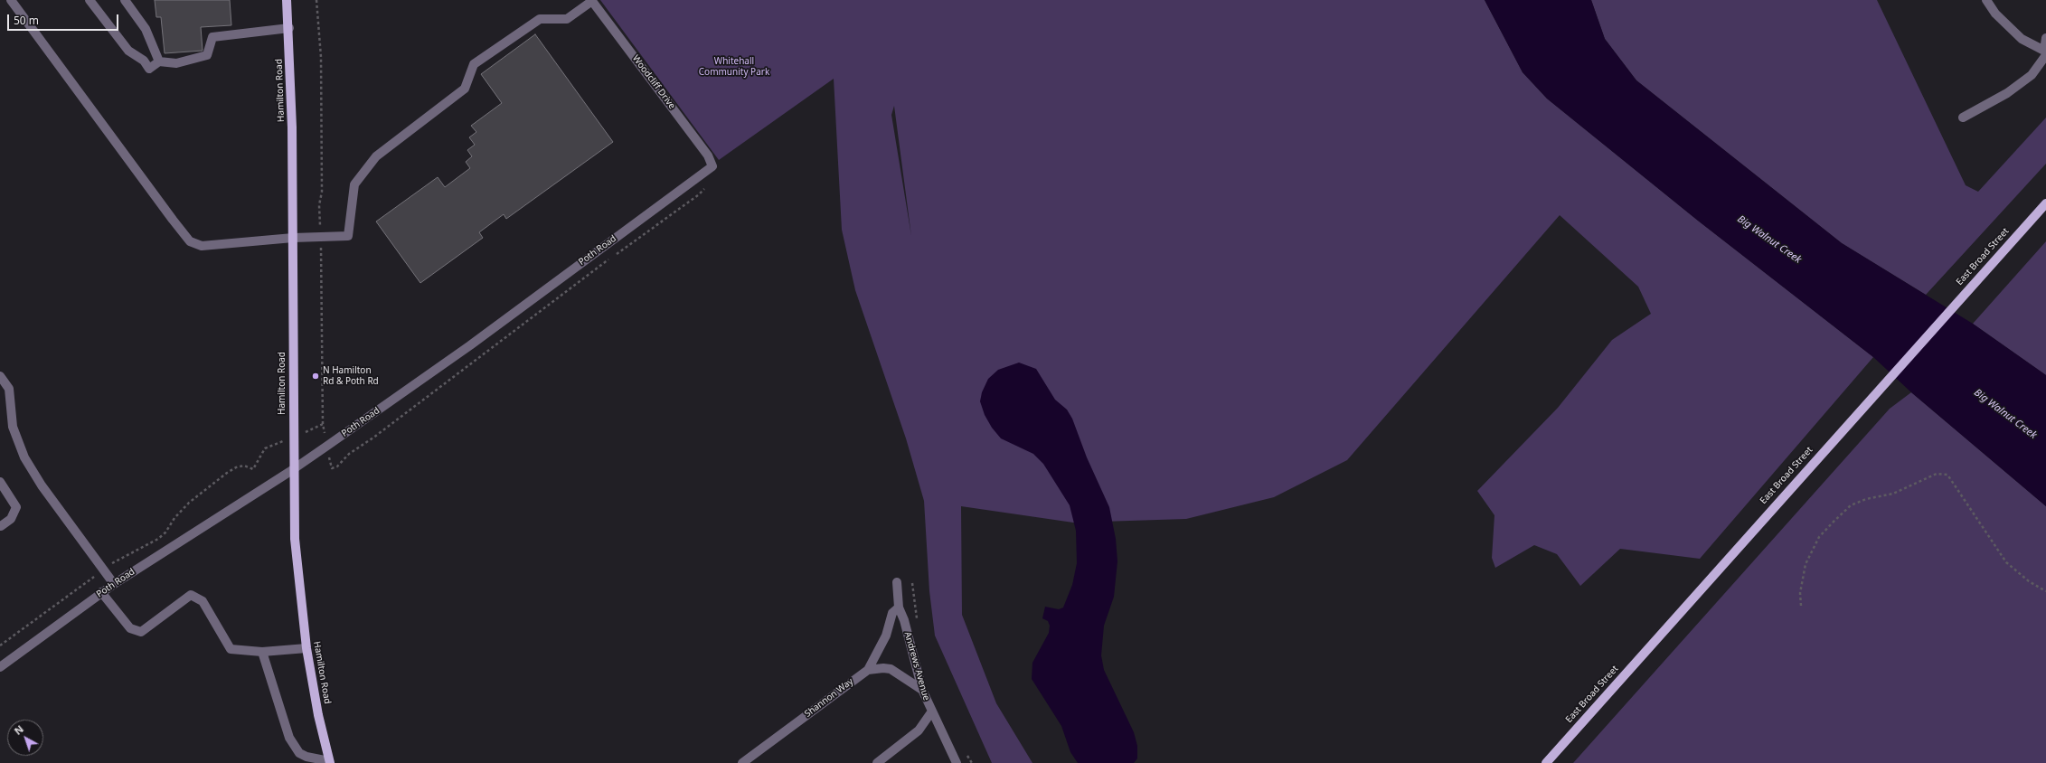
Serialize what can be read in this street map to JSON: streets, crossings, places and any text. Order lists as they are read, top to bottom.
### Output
{
  "streets": {
    "main road": ["Hamilton Road", "East Broad Street"],
    "street": [
      "Woodcliff Drive",
      "Poth Road",
      "Andrews Avenue",
      "Shannon Way"
    ]
  },
  "crossings": [
    ["Woodcliff Drive", "Poth Road"],
    ["Hamilton Road", "Poth Road"]
  ],
  "water": ["Big Walnut Creek"],
  "parks": ["Whitehall Community Park"],
  "places": ["N Hamilton Rd & Poth Rd"],
  "scale_bar": "50 m",
  "north": "top left"
}
